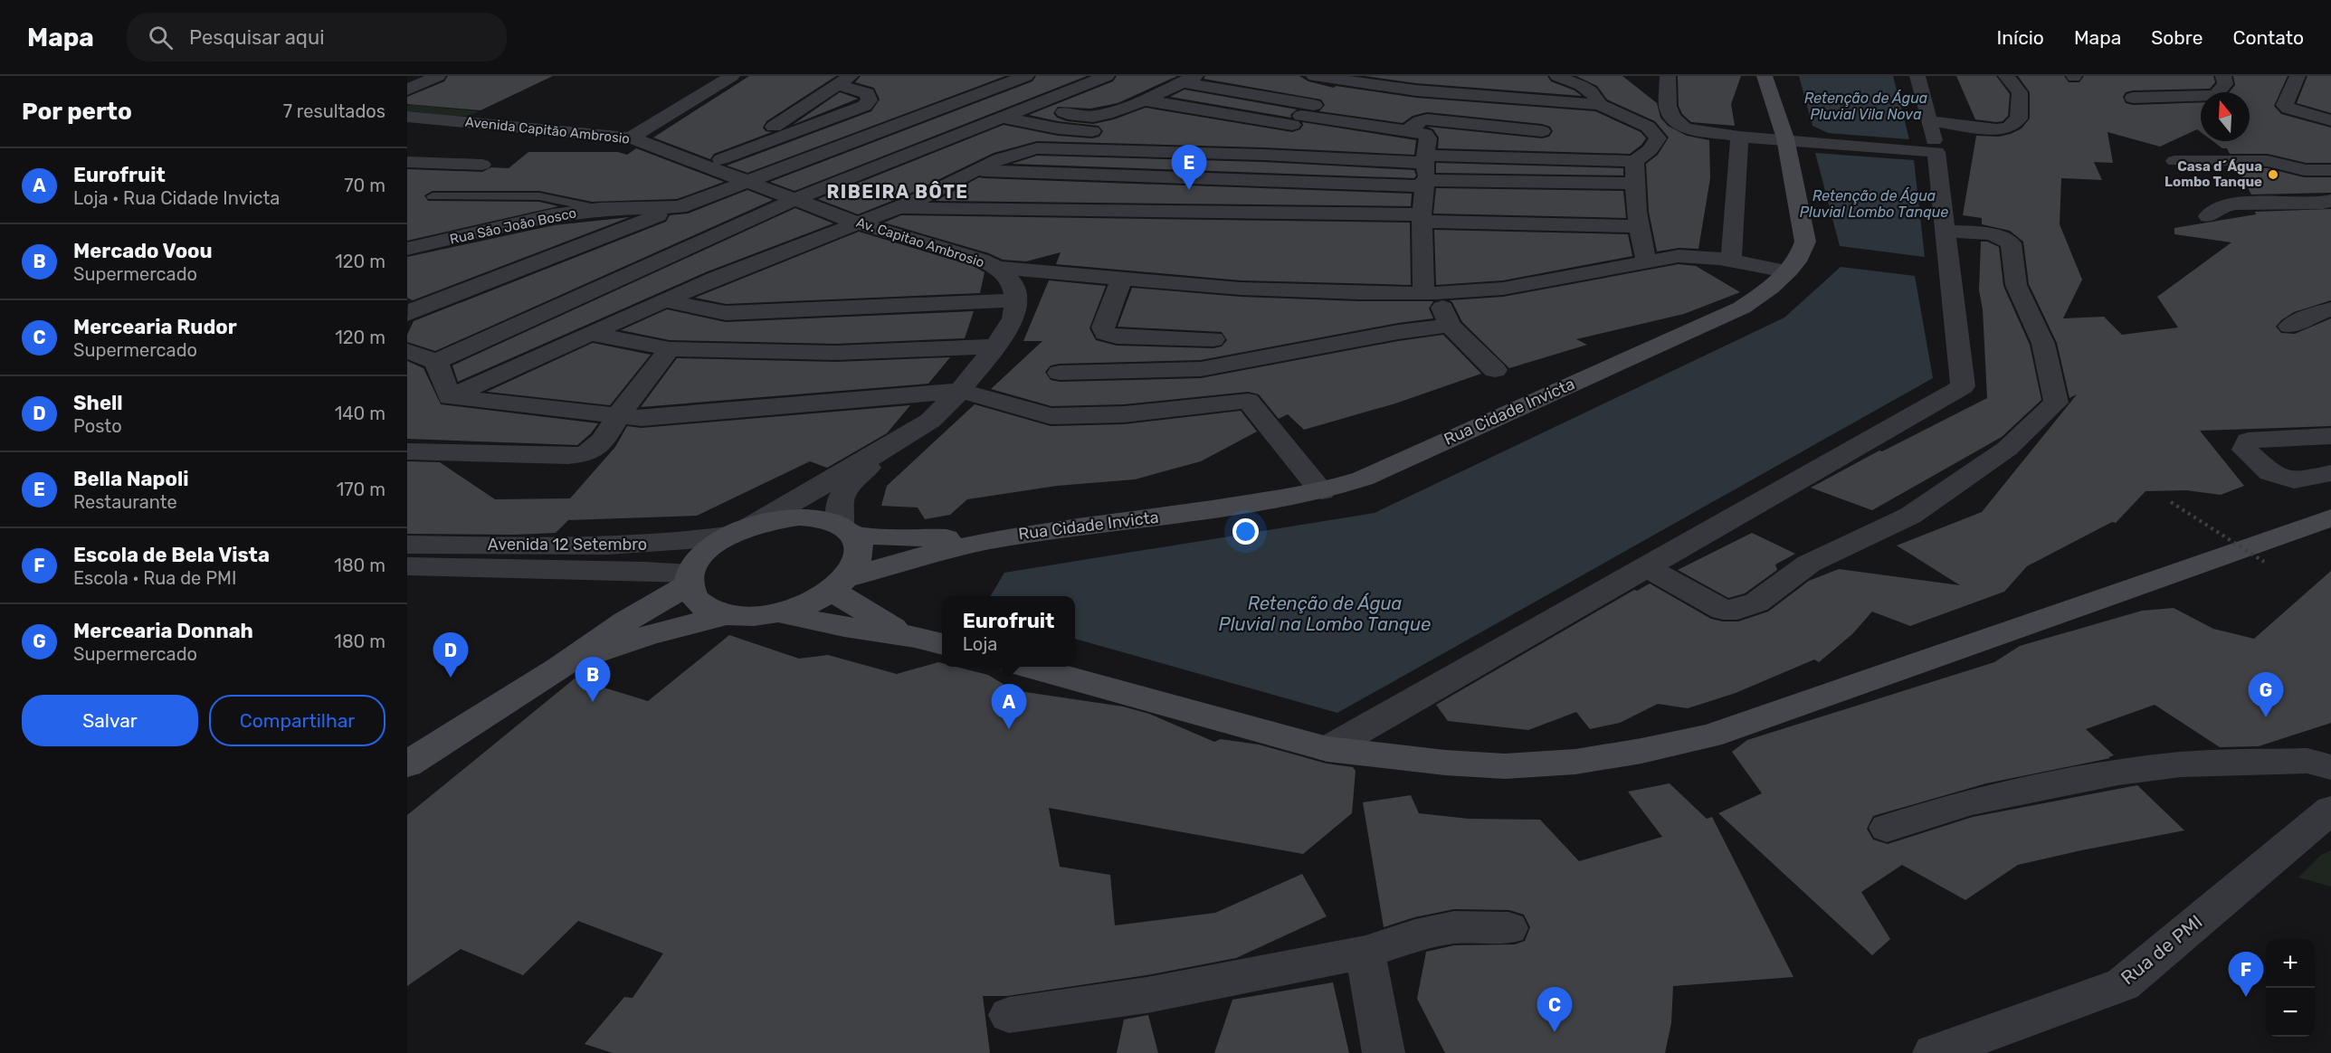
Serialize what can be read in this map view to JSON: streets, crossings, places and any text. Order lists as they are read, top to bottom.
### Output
{
  "streets": {
    "main road": ["Rua Cidade Invicta"],
    "street": [
      "Avenida Capitão Ambrosio",
      "Rua São João Bosco",
      "Av. Capitao Ambrosio",
      "Avenida 12 Setembro",
      "Rua de PMI"
    ]
  },
  "crossings": [
    ["Avenida Capitão Ambrosio", "Rua São João Bosco"],
    ["Avenida Capitão Ambrosio", "Av. Capitao Ambrosio"],
    ["Rua São João Bosco", "Av. Capitao Ambrosio"],
    ["Rua Cidade Invicta", "Avenida 12 Setembro"]
  ],
  "districts": ["RIBEIRA BÔTE"],
  "water": ["Retenção de Água Pluvial Vila Nova", "Retenção de Água Pluvial Lombo Tanque", "Retenção de Água Pluvial na Lombo Tanque"],
  "places": ["Casa d´Água Lombo Tanque"],
  "north": "top",
  "page": {
    "header": "Mapa",
    "search": "Pesquisar aqui",
    "nav": [
      "Início",
      "Mapa",
      "Sobre",
      "Contato"
    ],
    "heading": ["Por perto", "7 resultados"],
    "pins": [
      "E",
      "D",
      "B",
      "G",
      "A",
      "F",
      "C"
    ],
    "list": [
      {
        "mark": "A",
        "name": "Eurofruit",
        "note": "Loja · Rua Cidade Invicta",
        "value": "70 m"
      },
      {
        "mark": "B",
        "name": "Mercado Voou",
        "note": "Supermercado",
        "value": "120 m"
      },
      {
        "mark": "C",
        "name": "Mercearia Rudor",
        "note": "Supermercado",
        "value": "120 m"
      },
      {
        "mark": "D",
        "name": "Shell",
        "note": "Posto",
        "value": "140 m"
      },
      {
        "mark": "E",
        "name": "Bella Napoli",
        "note": "Restaurante",
        "value": "170 m"
      },
      {
        "mark": "F",
        "name": "Escola de Bela Vista",
        "note": "Escola · Rua de PMI",
        "value": "180 m"
      },
      {
        "mark": "G",
        "name": "Mercearia Donnah",
        "note": "Supermercado",
        "value": "180 m"
      }
    ],
    "popup": ["Eurofruit", "Loja"],
    "buttons": ["Salvar", "Compartilhar"],
    "map_buttons": ["+", "−"]
  }
}
